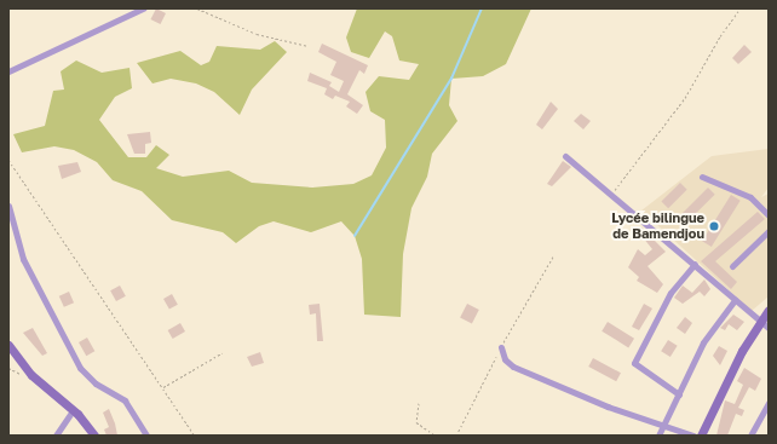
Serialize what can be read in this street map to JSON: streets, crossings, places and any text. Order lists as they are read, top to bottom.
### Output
{
  "places": ["Lycée bilingue de Bamendjou"]
}
